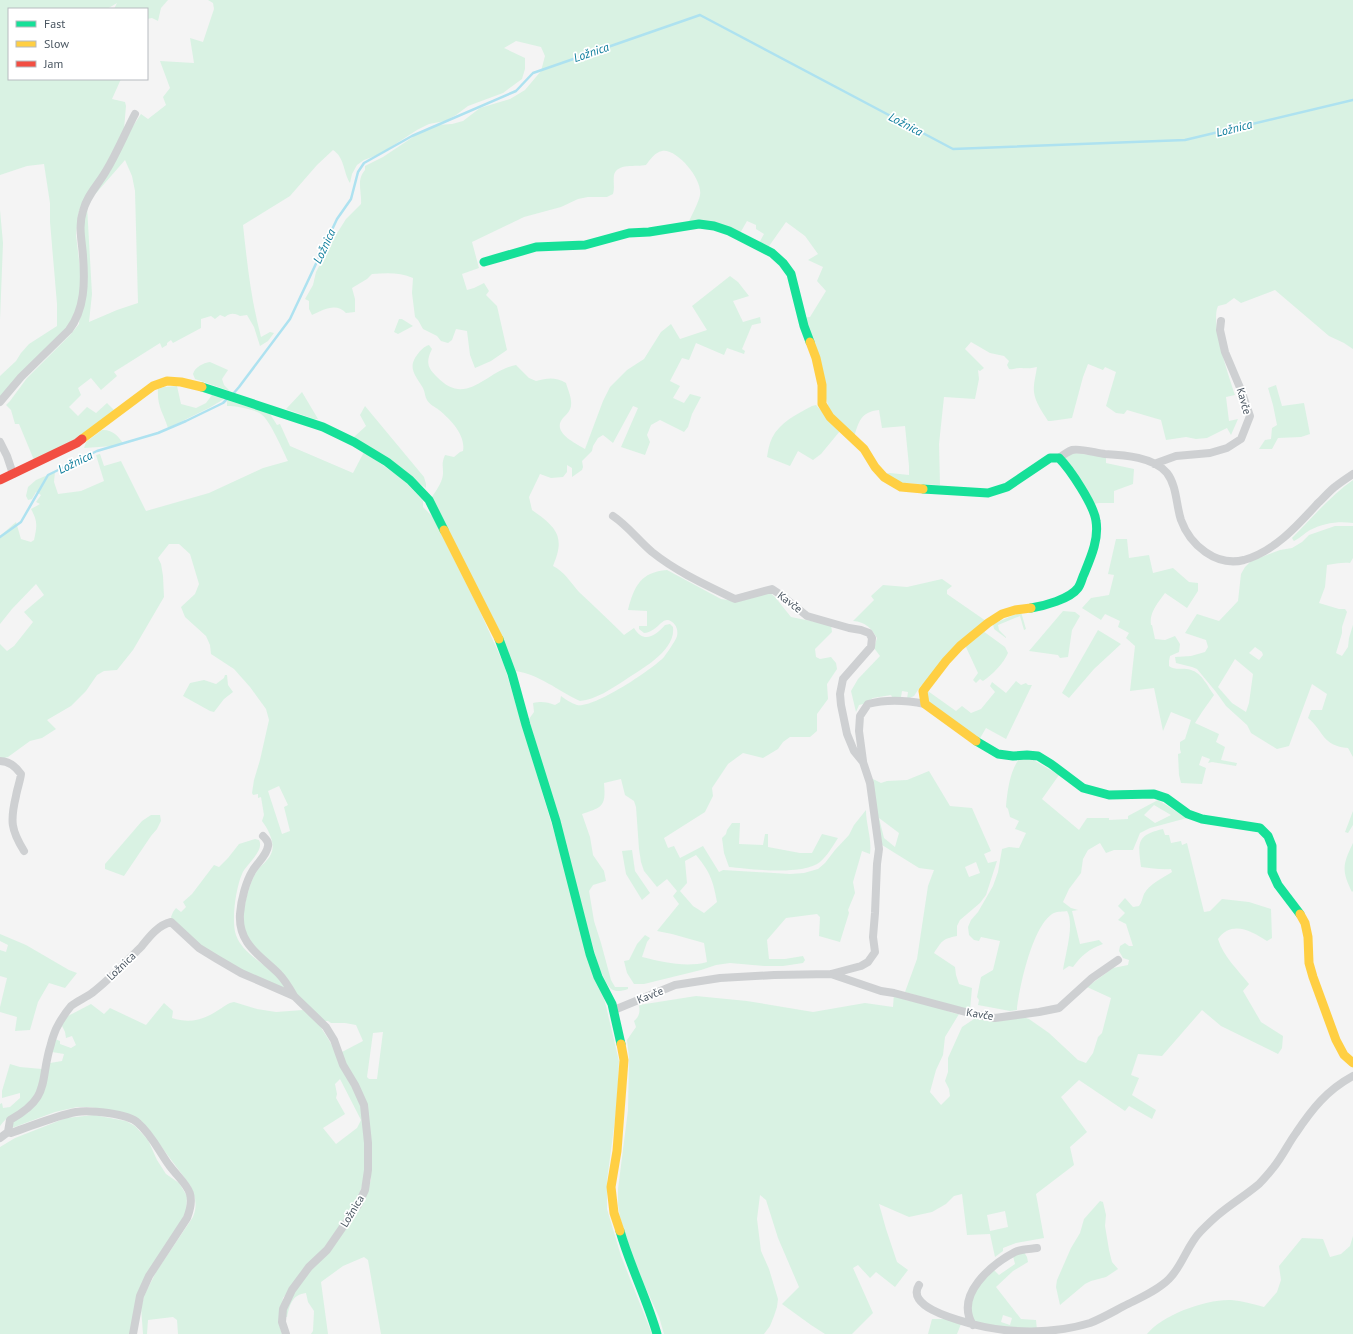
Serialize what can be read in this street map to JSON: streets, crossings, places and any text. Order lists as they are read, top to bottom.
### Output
{
  "streets": {
    "street": ["Kavče", "Ložnica"]
  },
  "water": ["Ložnica"],
  "legend": ["Fast", "Slow", "Jam"]
}
